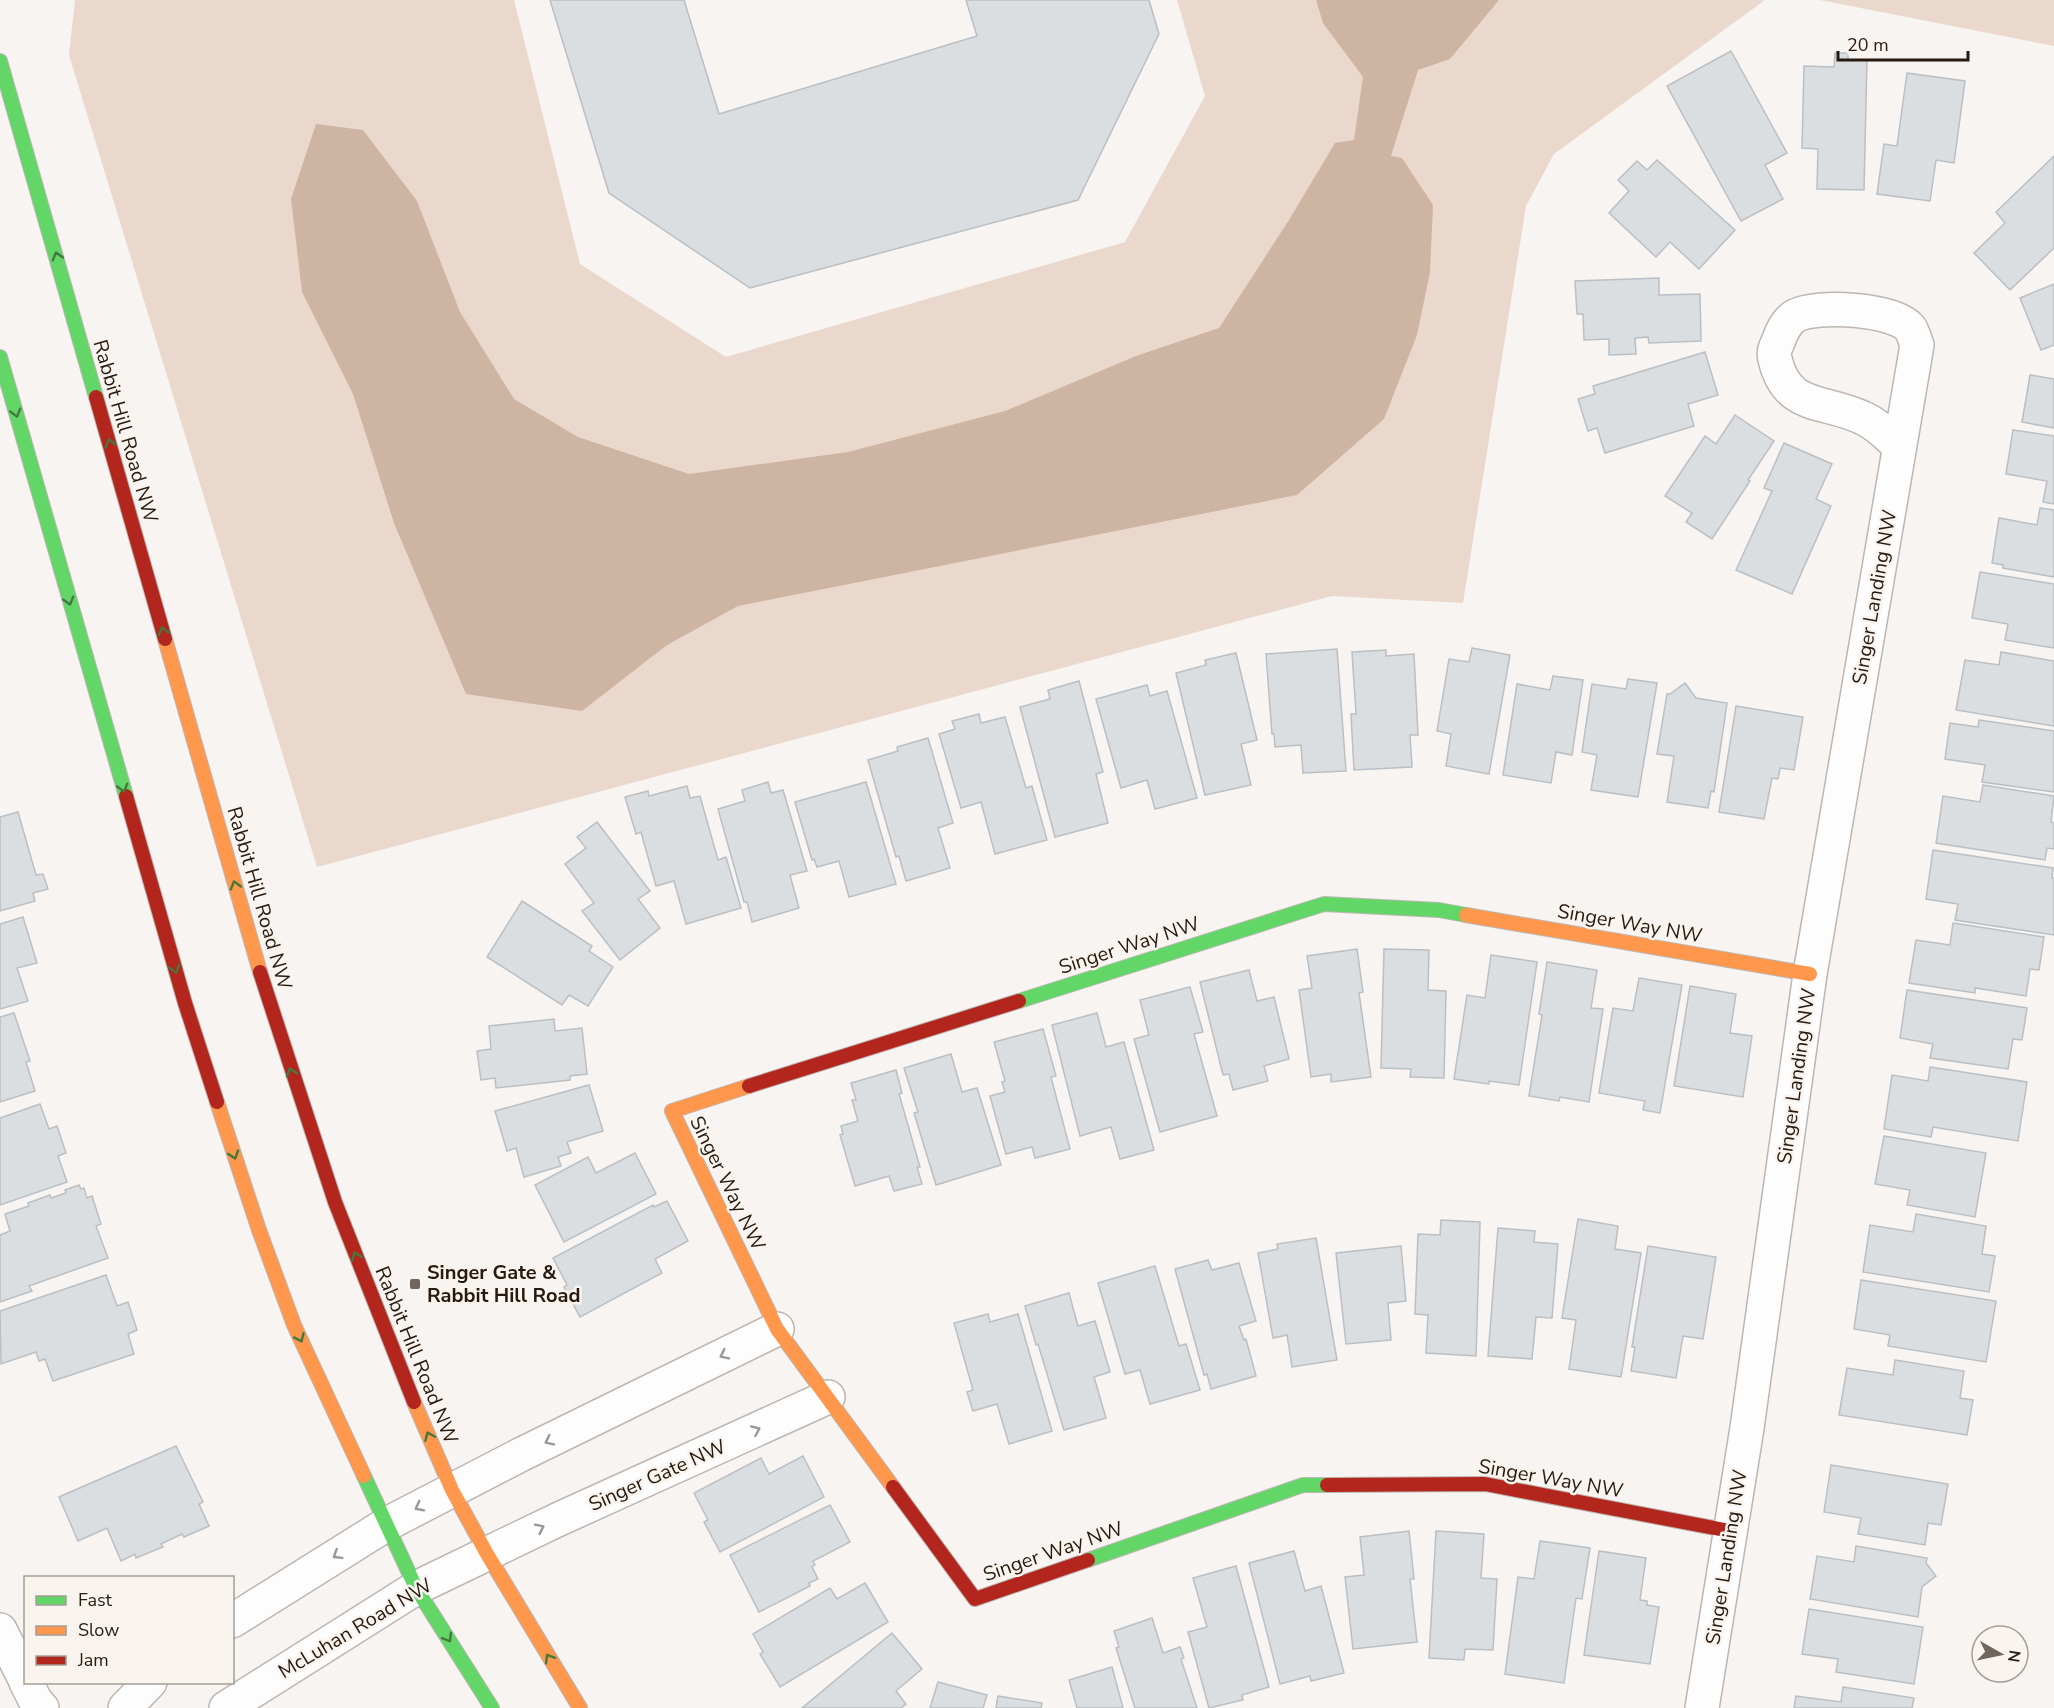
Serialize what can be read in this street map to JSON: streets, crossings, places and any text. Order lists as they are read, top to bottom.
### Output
{
  "streets": {
    "main road": ["Rabbit Hill Road NW", "Singer Way NW"],
    "street": ["Singer Landing NW", "Singer Gate NW", "McLuhan Road NW"]
  },
  "crossings": [
    ["Rabbit Hill Road NW", "Singer Gate NW"],
    ["Rabbit Hill Road NW", "McLuhan Road NW"],
    ["Singer Landing NW", "Singer Way NW"],
    ["Singer Way NW", "Singer Gate NW"],
    ["Singer Gate NW", "McLuhan Road NW"]
  ],
  "places": {
    "transit": ["Singer Gate & Rabbit Hill Road"]
  },
  "legend": ["Fast", "Slow", "Jam"],
  "scale_bar": "20 m",
  "north": "right"
}
